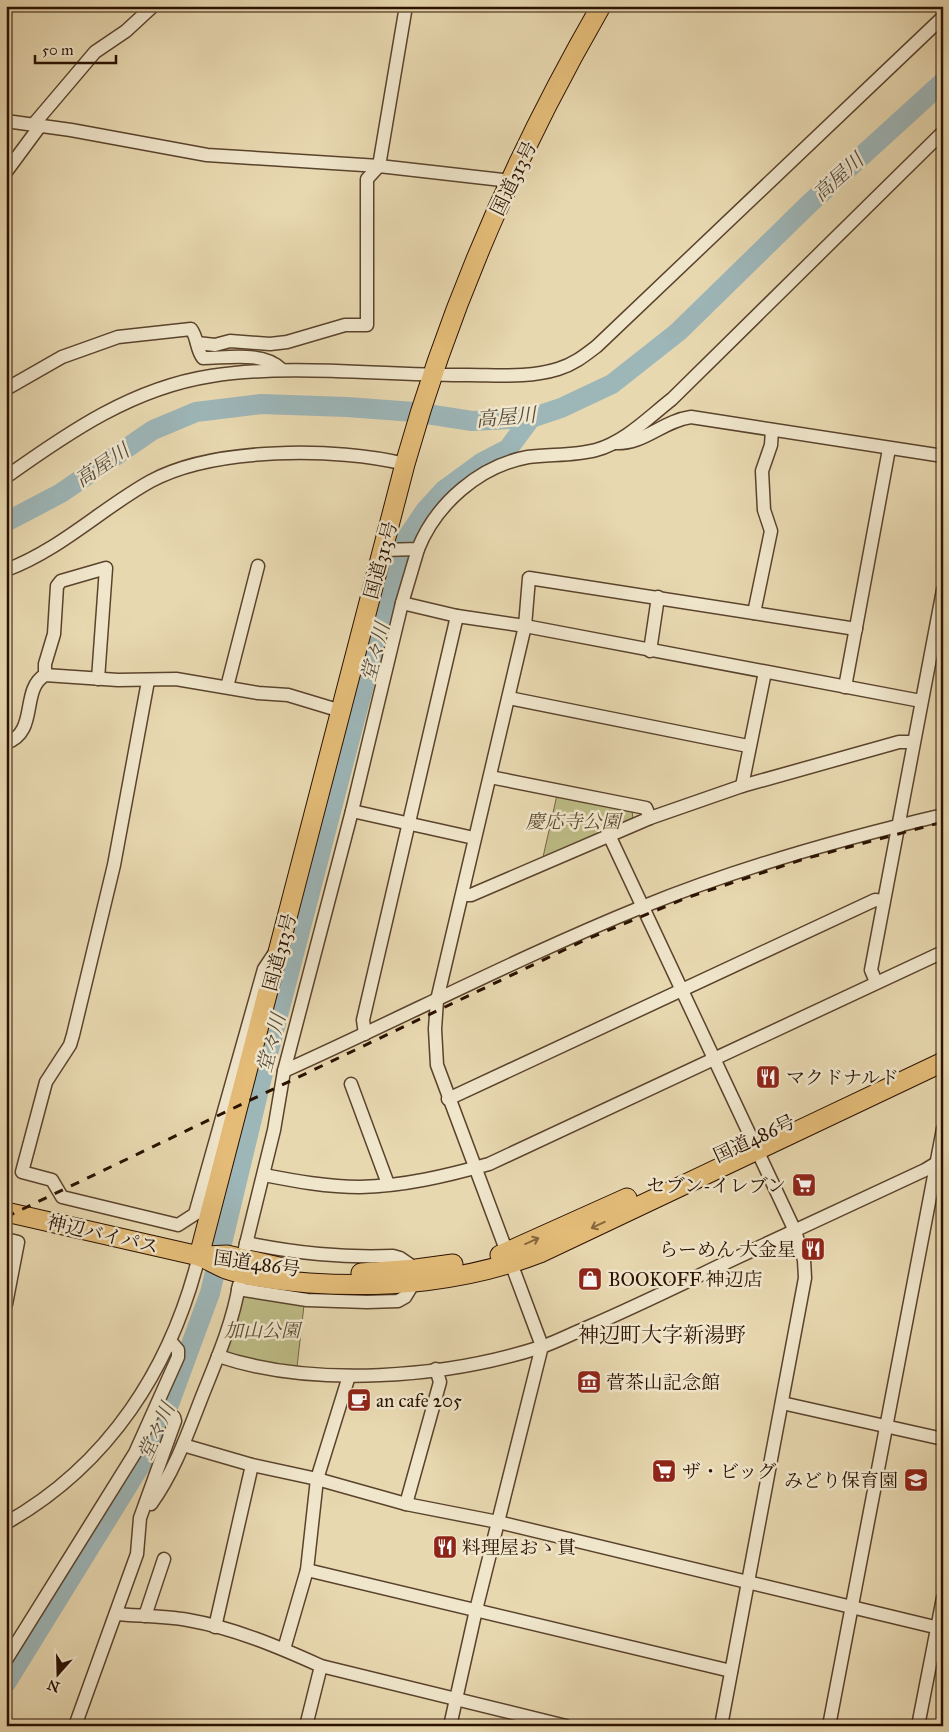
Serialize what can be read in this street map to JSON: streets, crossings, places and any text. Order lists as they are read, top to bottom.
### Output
{
  "streets": {
    "highway": ["国道313号", "国道486号", "神辺バイパス"]
  },
  "crossings": [
    ["国道313号", "国道486号"],
    ["国道313号", "神辺バイパス"],
    ["国道486号", "神辺バイパス"]
  ],
  "districts": ["神辺町大字新湯野"],
  "water": ["高屋川", "堂々川"],
  "parks": ["慶応寺公園", "加山公園"],
  "places": {
    "restaurant": ["マクドナルド", "らーめん 大金星", "料理屋おゝ貫"],
    "supermarket": ["セブン-イレブン", "ザ・ビッグ"],
    "shop": ["BOOKOFF 神辺店"],
    "museum": ["菅茶山記念館"],
    "cafe": ["an cafe 205"],
    "school or university": ["みどり保育園"]
  },
  "scale_bar": "50 m",
  "north": "bottom"
}
